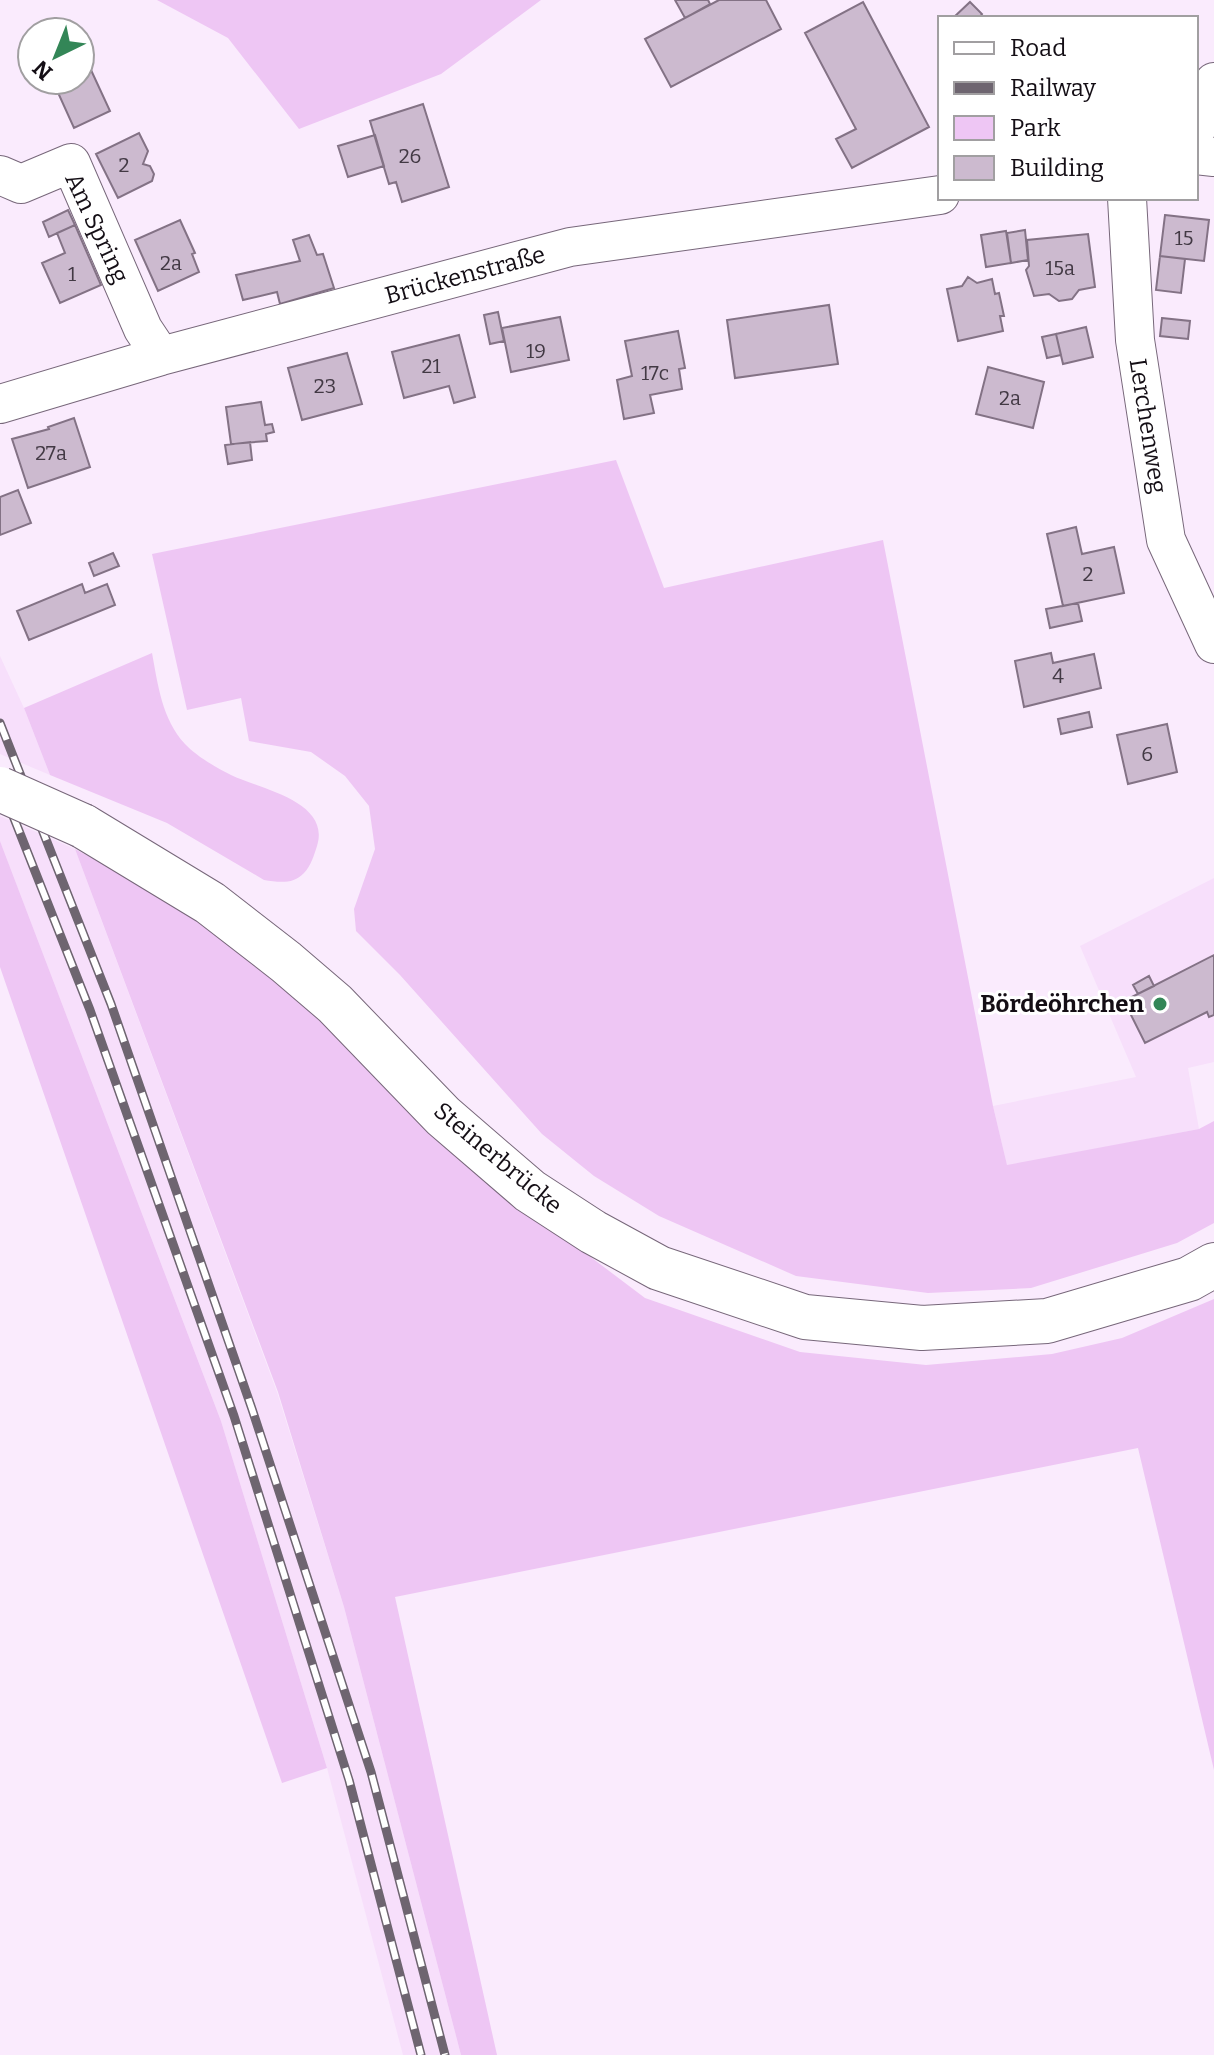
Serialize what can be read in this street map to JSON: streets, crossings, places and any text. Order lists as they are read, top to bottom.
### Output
{
  "streets": {
    "street": [
      "Am Spring",
      "Brückenstraße",
      "Lerchenweg",
      "Steinerbrücke"
    ]
  },
  "crossings": [
    ["Am Spring", "Brückenstraße"]
  ],
  "places": ["Bördeöhrchen"],
  "house_numbers": [
    "26",
    "2",
    "15",
    "2a",
    "15a",
    "1",
    "19",
    "21",
    "17c",
    "23",
    "2a",
    "27a",
    "2",
    "4",
    "6"
  ],
  "legend": [
    "Road",
    "Railway",
    "Park",
    "Building"
  ],
  "north": "bottom left"
}
